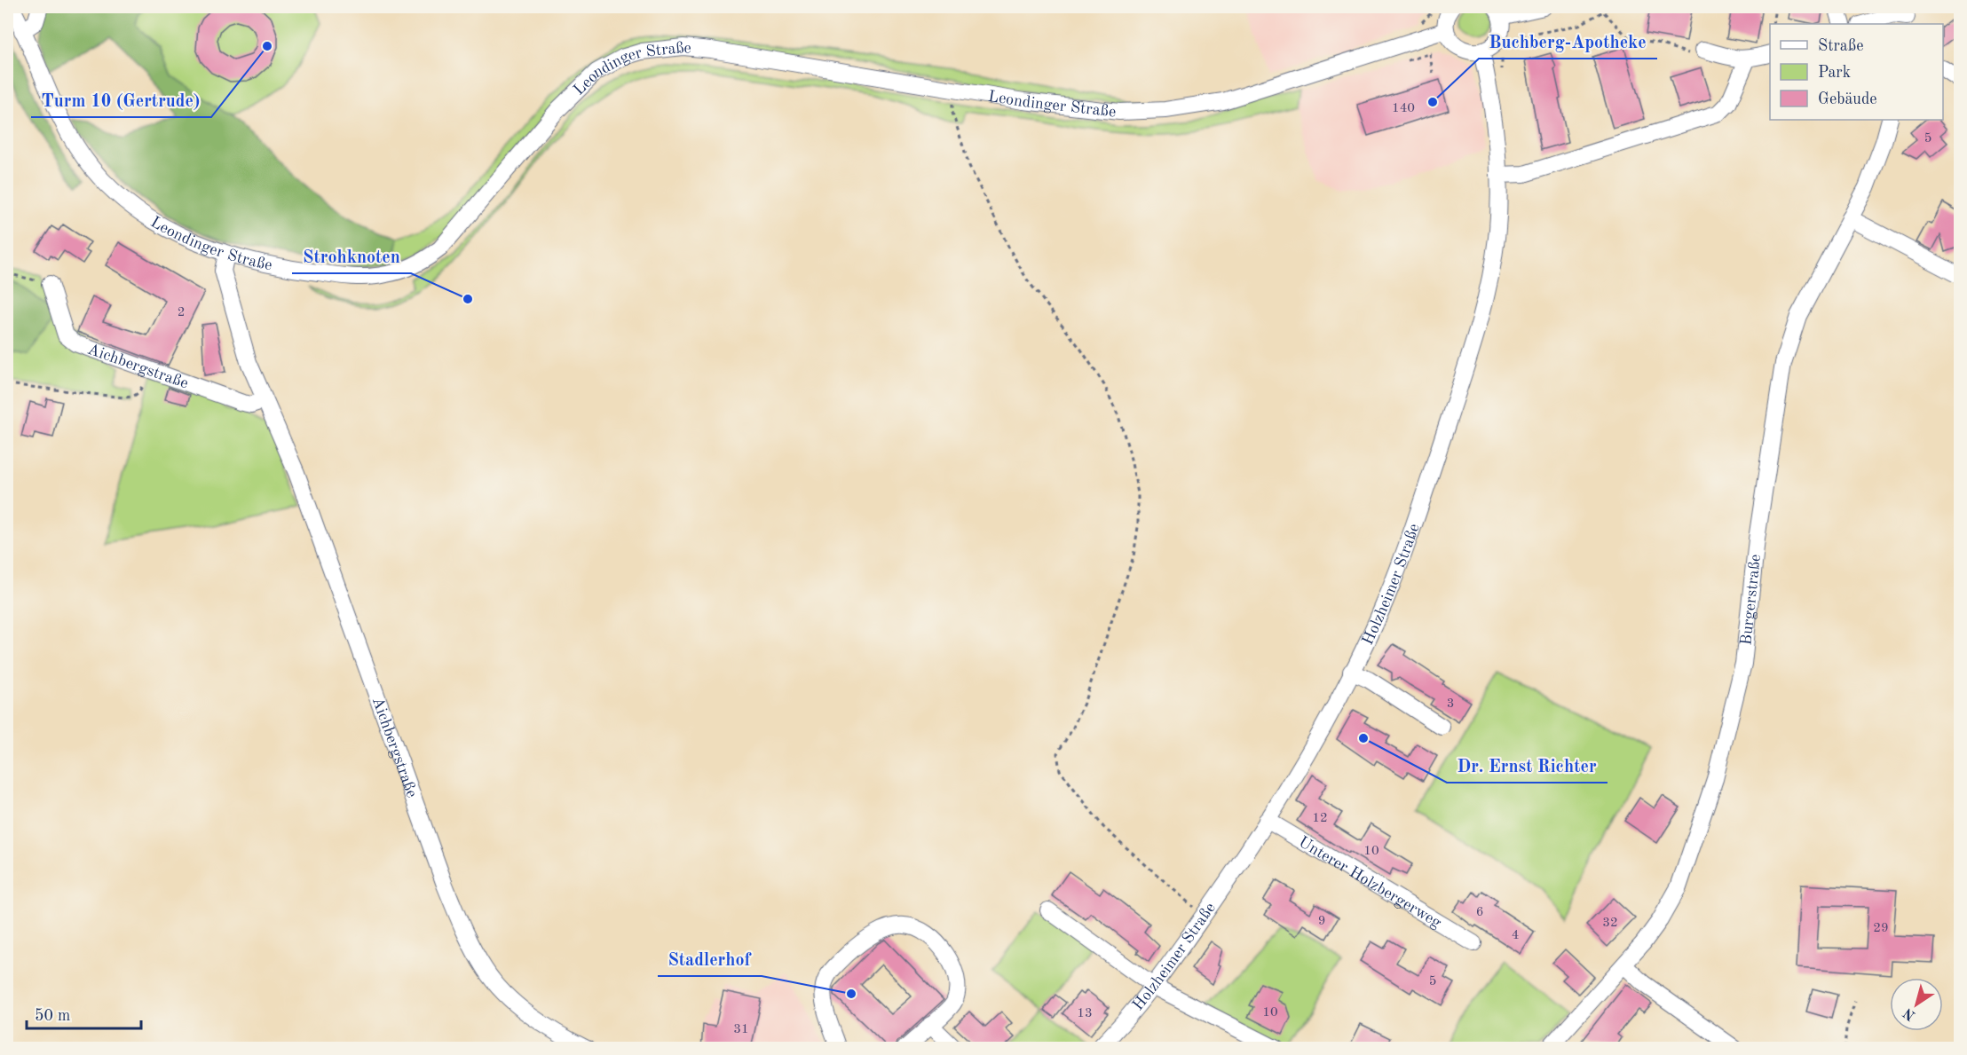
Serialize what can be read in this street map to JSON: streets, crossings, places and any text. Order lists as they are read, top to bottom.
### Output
{
  "streets": {
    "street": [
      "Leondinger Straße",
      "Aichbergstraße",
      "Holzheimer Straße",
      "Burgerstraße",
      "Unterer Holzbergerweg"
    ]
  },
  "crossings": [
    ["Leondinger Straße", "Aichbergstraße"],
    ["Holzheimer Straße", "Unterer Holzbergerweg"]
  ],
  "places": [
    "Turm 10 (Gertrude)",
    "Buchberg-Apotheke",
    "Strohknoten",
    "Dr. Ernst Richter",
    "Stadlerhof"
  ],
  "house_numbers": [
    "140",
    "5",
    "2",
    "3",
    "12",
    "10",
    "6",
    "9",
    "32",
    "29",
    "4",
    "5",
    "10",
    "13",
    "31"
  ],
  "legend": ["Straße", "Park", "Gebäude"],
  "scale_bar": "50 m",
  "north": "bottom left"
}
